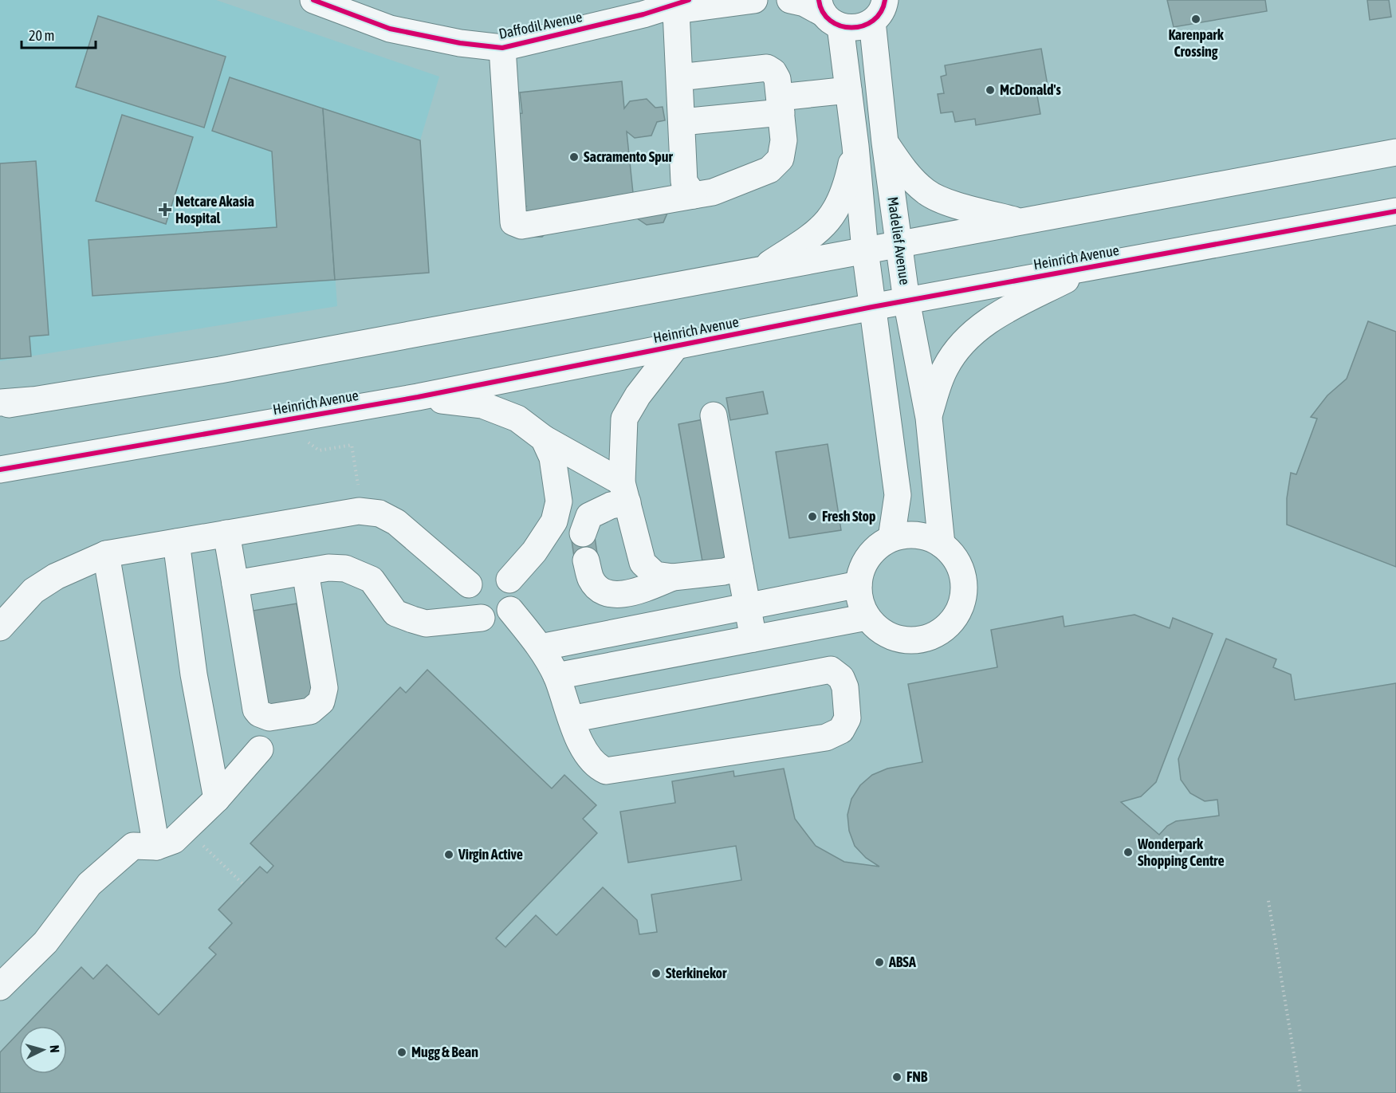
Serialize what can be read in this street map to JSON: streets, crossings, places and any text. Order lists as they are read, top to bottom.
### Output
{
  "streets": {
    "street": ["Daffodil Avenue", "Madelief Avenue", "Heinrich Avenue"]
  },
  "crossings": [
    ["Madelief Avenue", "Heinrich Avenue"]
  ],
  "places": {
    "other": [
      "Karenpark Crossing",
      "McDonald's",
      "Sacramento Spur",
      "Fresh Stop",
      "Wonderpark Shopping Centre",
      "Virgin Active",
      "ABSA",
      "Sterkinekor",
      "Mugg & Bean",
      "FNB"
    ],
    "health": ["Netcare Akasia Hospital"]
  },
  "scale_bar": "20 m",
  "north": "right"
}
